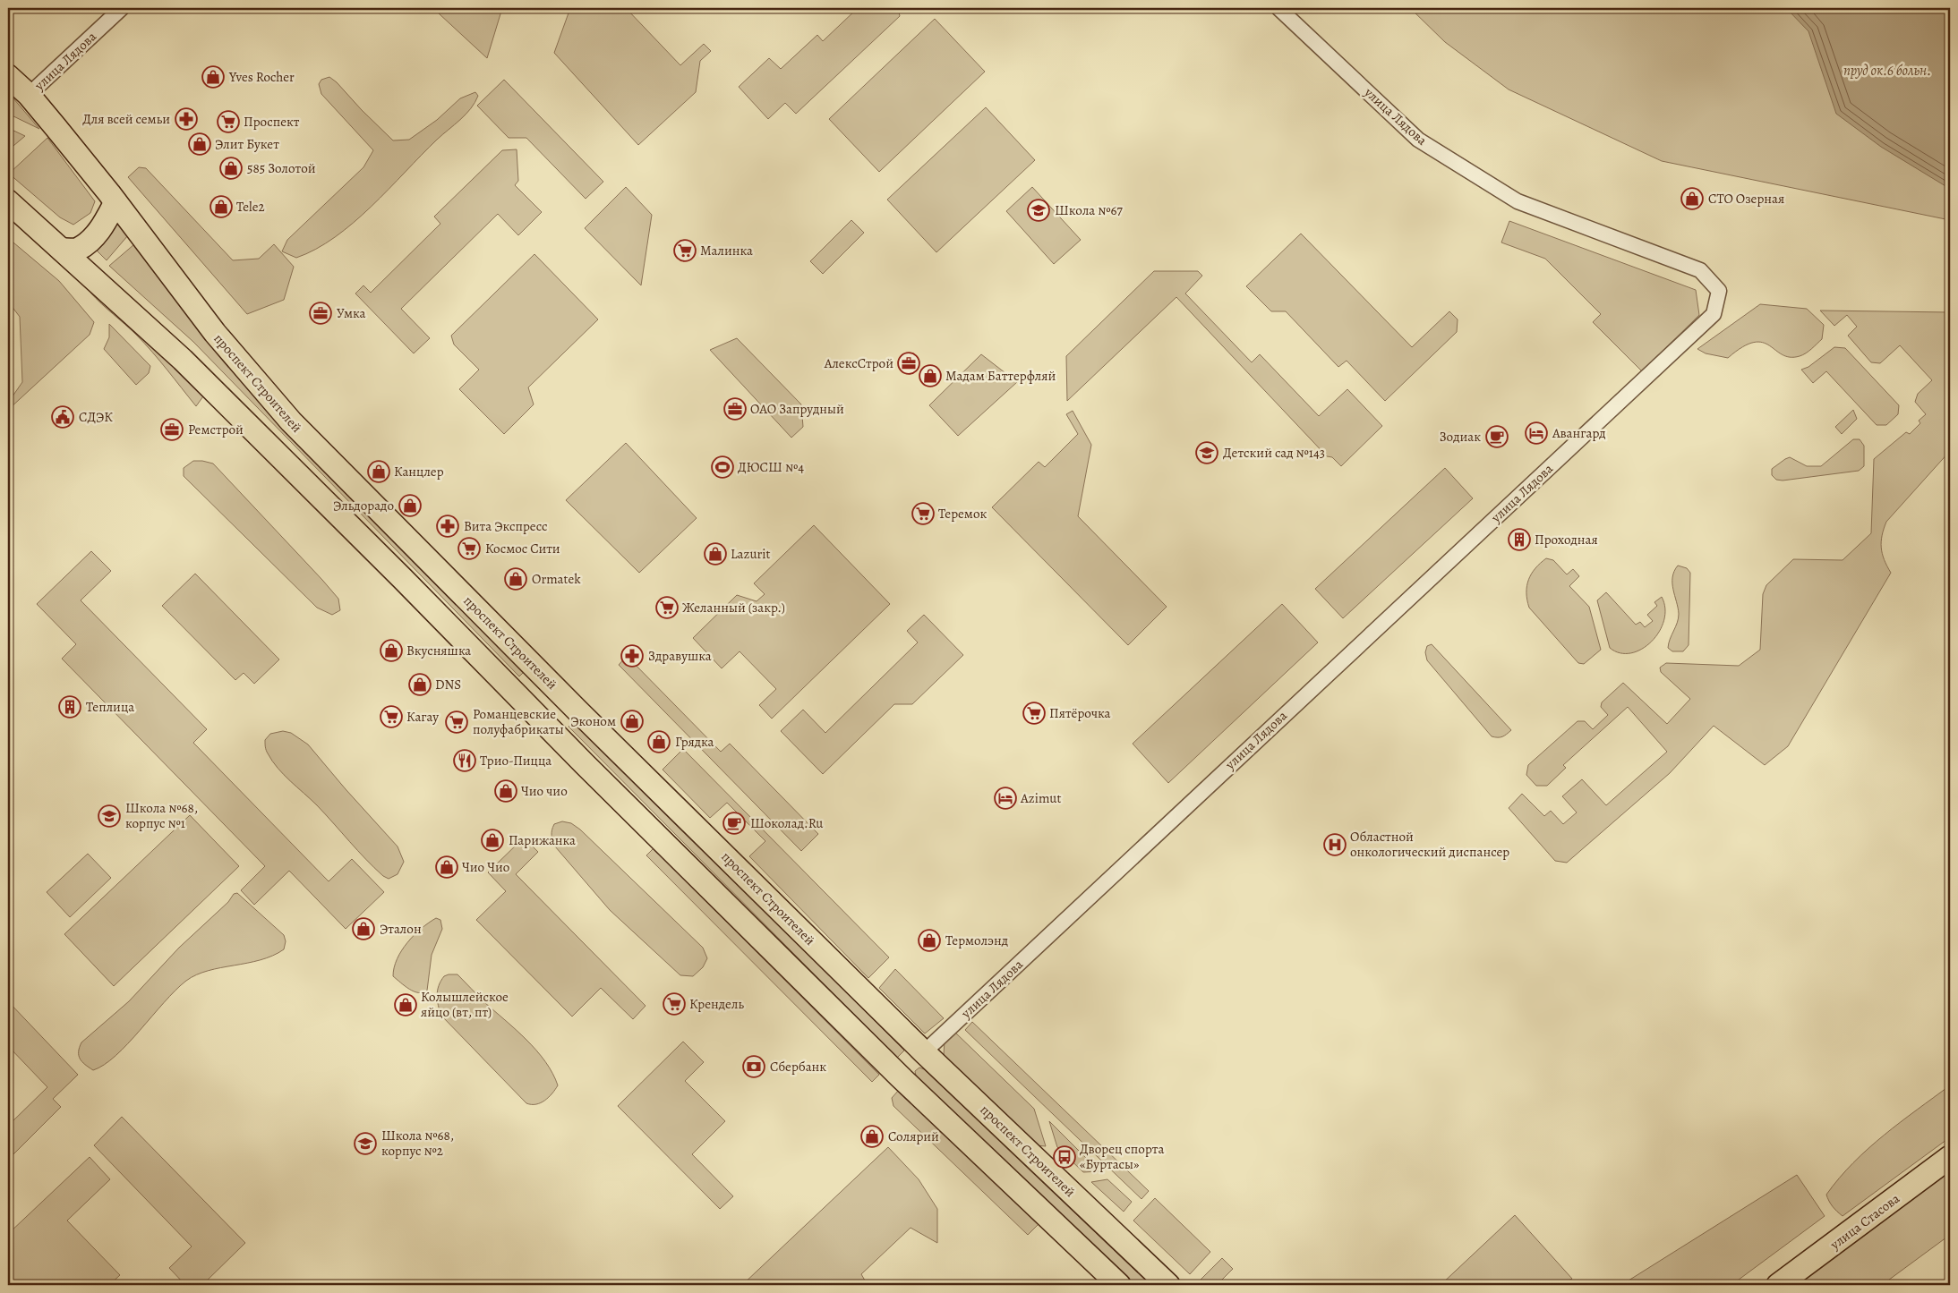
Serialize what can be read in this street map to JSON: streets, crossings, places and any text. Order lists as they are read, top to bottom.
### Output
{
  "streets": {
    "main road": ["проспект Строителей", "улица Стасова"],
    "street": ["улица Лядова"]
  },
  "crossings": [
    ["улица Лядова", "проспект Строителей"]
  ],
  "water": ["пруд ок.6 больн."],
  "places": {
    "shop": [
      "Yves Rocher",
      "Элит Букет",
      "585 Золотой",
      "СТО Озерная",
      "Tele2",
      "Мадам Баттерфляй",
      "Канцлер",
      "Эльдорадо",
      "Lazurit",
      "Ormatek",
      "Вкусняшка",
      "DNS",
      "Эконом",
      "Грядка",
      "Чио чио",
      "Парижанка",
      "Чио Чио",
      "Эталон",
      "Термолэнд",
      "Колышлейское яйцо (вт, пт)",
      "Солярий"
    ],
    "pharmacy": ["Для всей семьи", "Вита Экспресс", "Здравушка"],
    "supermarket": [
      "Проспект",
      "Малинка",
      "Теремок",
      "Космос Сити",
      "Желанный (закр.)",
      "Пятёрочка",
      "Кагау",
      "Романцевские полуфабрикаты",
      "Крендель"
    ],
    "school or university": [
      "Школа №67",
      "Детский сад №143",
      "Школа №68, корпус №1",
      "Школа №68, корпус №2"
    ],
    "office": [
      "Умка",
      "АлексСтрой",
      "ОАО Запрудный",
      "Ремстрой"
    ],
    "public building": ["СДЭК"],
    "hotel": ["Авангард", "Azimut"],
    "cafe": ["Зодиак", "Шоколад.Ru"],
    "sports": ["ДЮСШ №4"],
    "building": ["Проходная", "Теплица"],
    "restaurant": ["Трио-Пицца"],
    "hospital": ["Областной онкологический диспансер"],
    "bank": ["Сбербанк"],
    "bus stop": ["Дворец спорта «Буртасы»"]
  }
}
